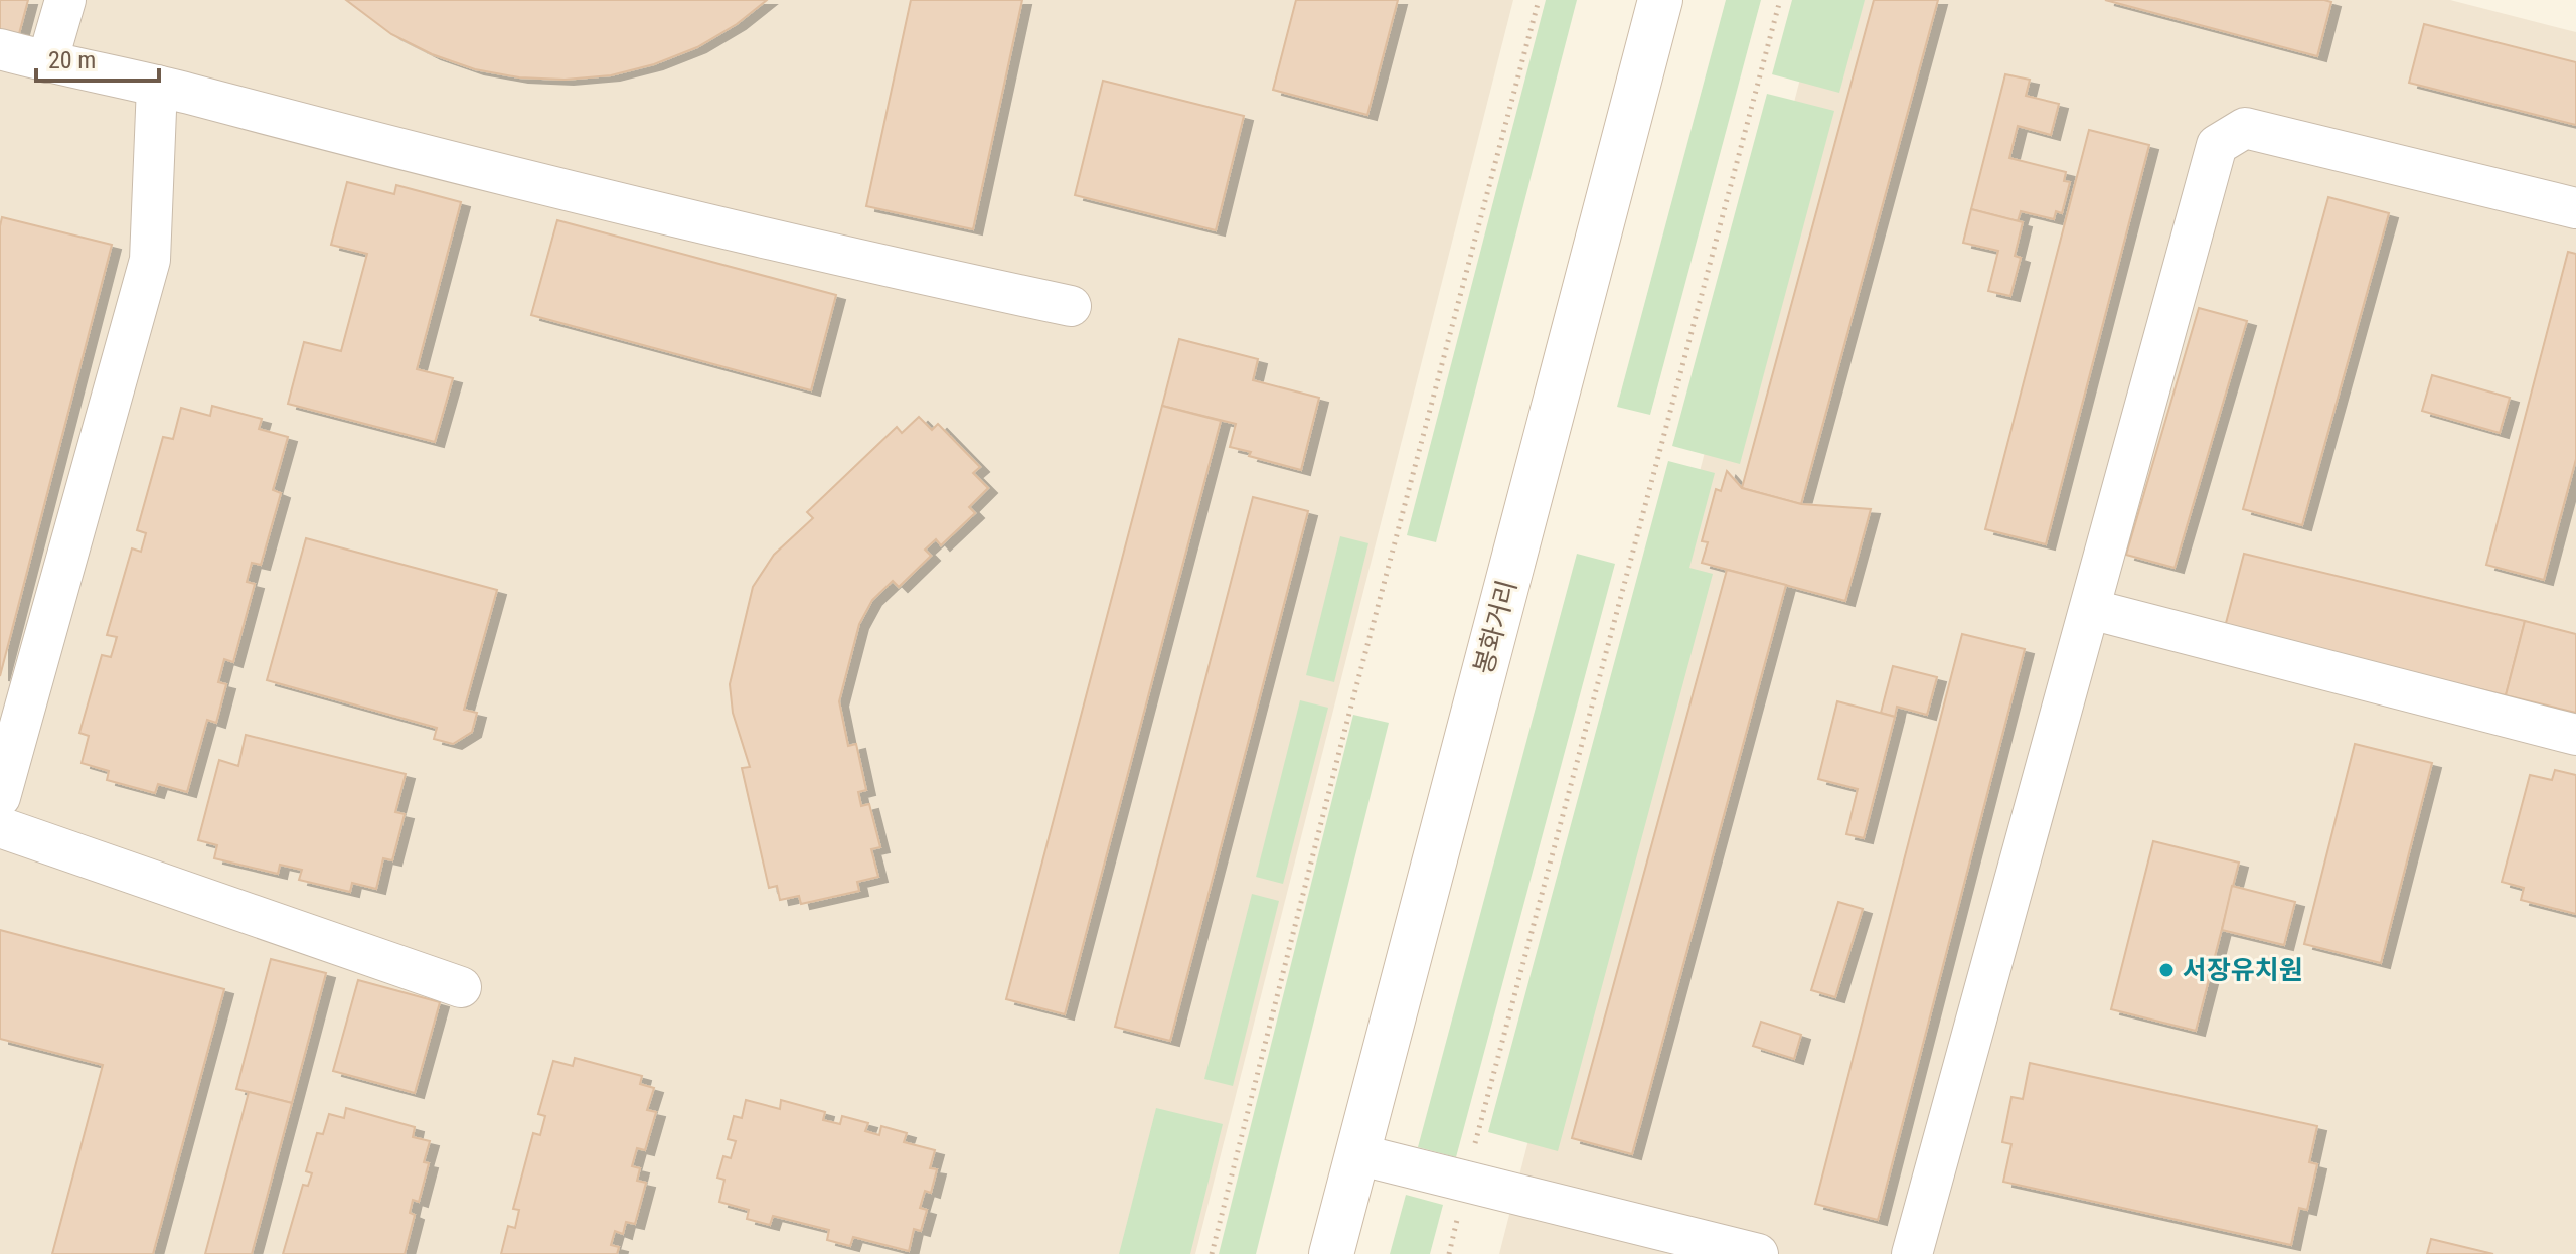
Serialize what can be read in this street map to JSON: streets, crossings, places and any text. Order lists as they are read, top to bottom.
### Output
{
  "streets": {
    "main road": ["봉화거리"]
  },
  "places": ["서장유치원"],
  "scale_bar": "20 m"
}
